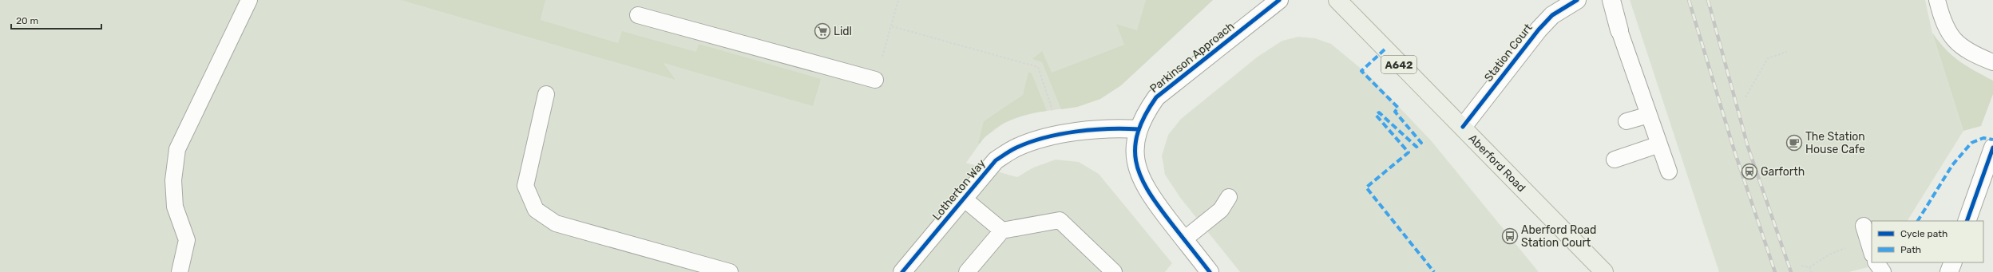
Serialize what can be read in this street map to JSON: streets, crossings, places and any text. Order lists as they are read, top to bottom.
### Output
{
  "streets": {
    "main road": ["A642", "Aberford Road"],
    "street": ["Station Court", "Parkinson Approach", "Lotherton Way"]
  },
  "crossings": [
    ["Station Court", "Aberford Road"],
    ["Parkinson Approach", "Lotherton Way"]
  ],
  "places": {
    "supermarket": ["Lidl"],
    "cafe": ["The Station House Cafe"],
    "station": ["Garforth"],
    "bus stop": ["Aberford Road Station Court"]
  },
  "legend": ["Cycle path", "Path"],
  "scale_bar": "20 m"
}
